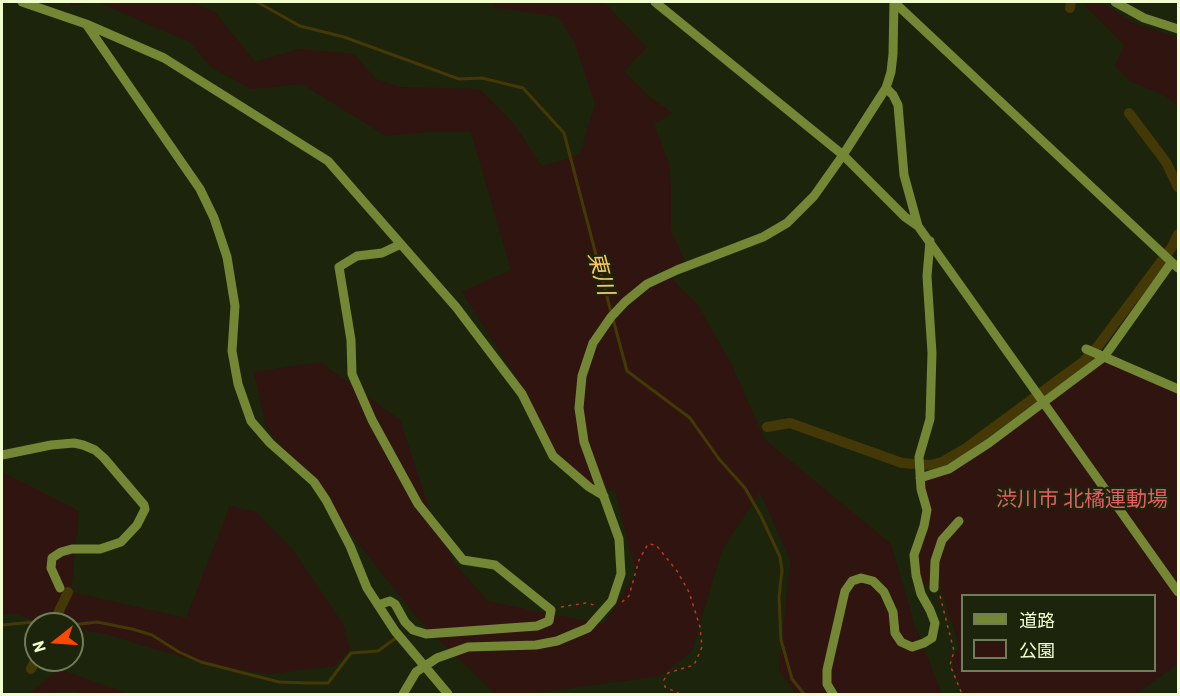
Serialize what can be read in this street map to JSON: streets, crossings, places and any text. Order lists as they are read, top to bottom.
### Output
{
  "water": ["東川"],
  "parks": ["渋川市 北橘運動場"],
  "legend": ["道路", "公園"],
  "north": "left"
}
